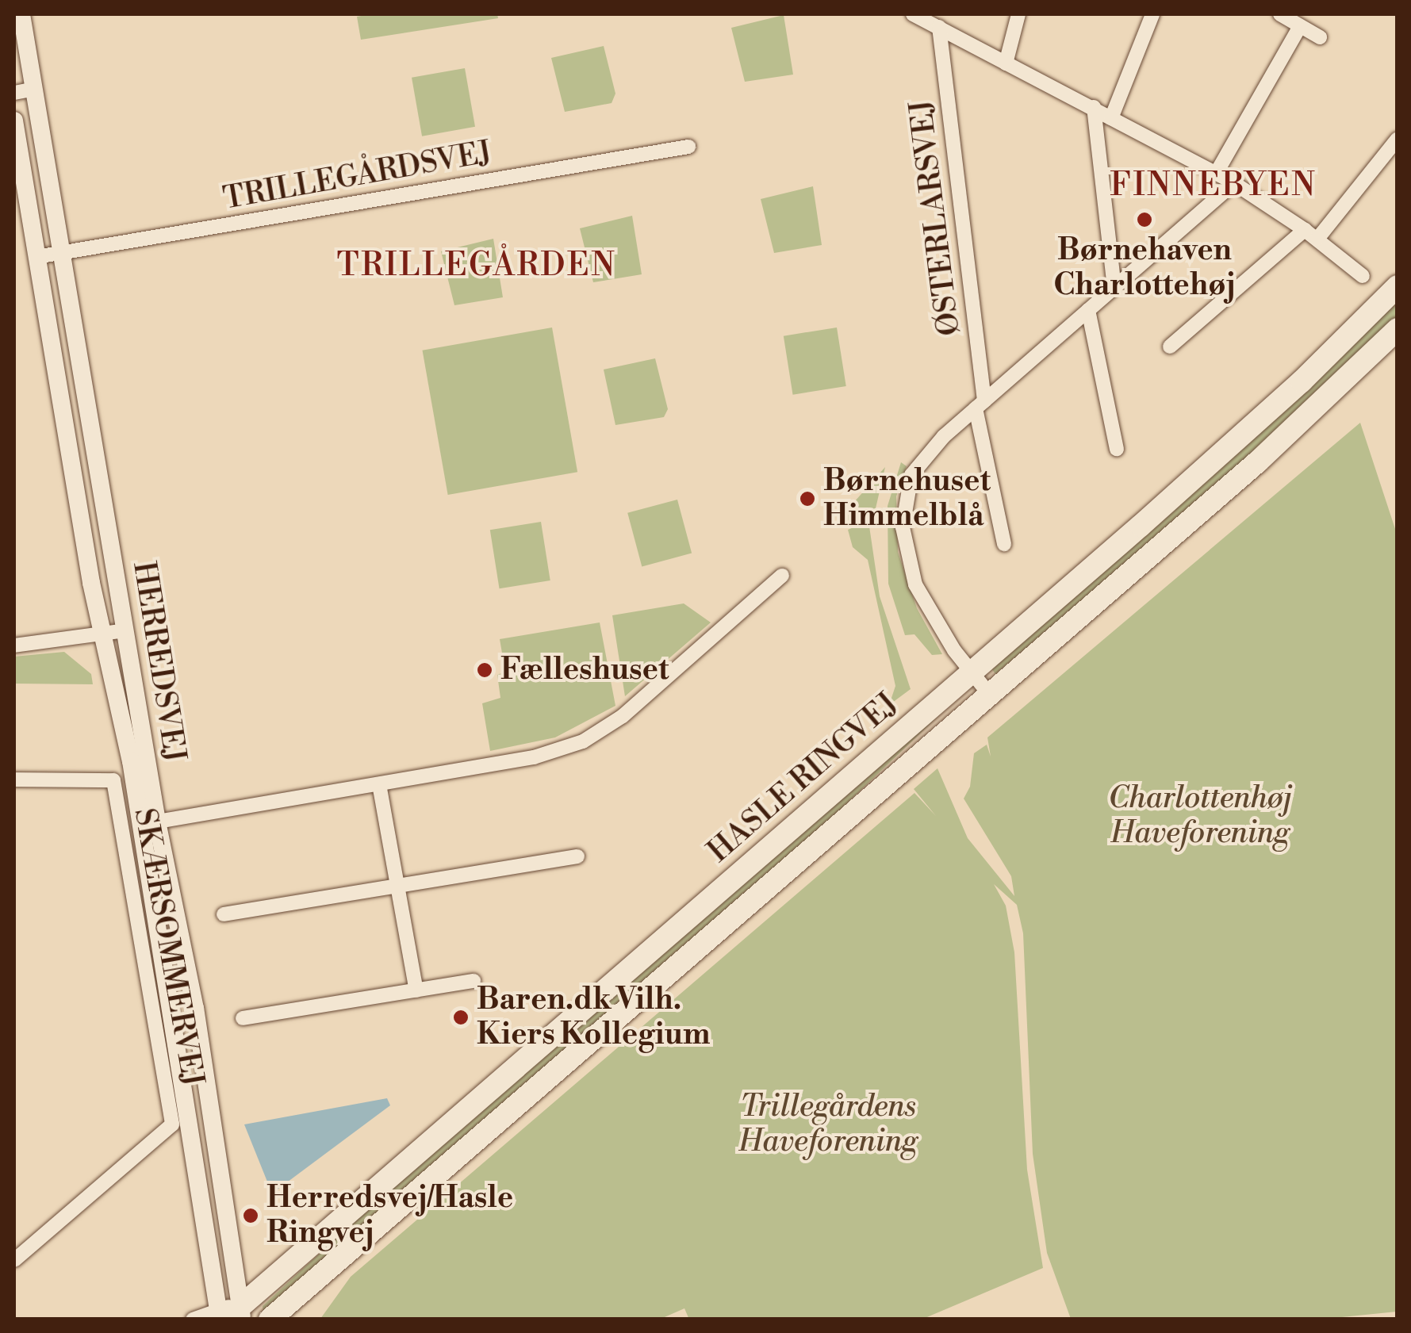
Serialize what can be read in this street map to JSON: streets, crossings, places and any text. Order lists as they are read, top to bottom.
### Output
{
  "streets": {
    "main road": ["HASLE RINGVEJ"],
    "street": [
      "TRILLEGÅRDSVEJ",
      "ØSTERLARSVEJ",
      "HERREDSVEJ",
      "SKÆRSOMMERVEJ"
    ]
  },
  "crossings": [
    ["TRILLEGÅRDSVEJ", "HERREDSVEJ"],
    ["HERREDSVEJ", "HASLE RINGVEJ"]
  ],
  "districts": ["FINNEBYEN", "TRILLEGÅRDEN"],
  "parks": ["Charlottenhøj Haveforening", "Trillegårdens Haveforening"],
  "places": [
    "Børnehaven Charlottehøj",
    "Børnehuset Himmelblå",
    "Fælleshuset",
    "Baren.dk Vilh. Kiers Kollegium",
    "Herredsvej/Hasle Ringvej"
  ]
}
